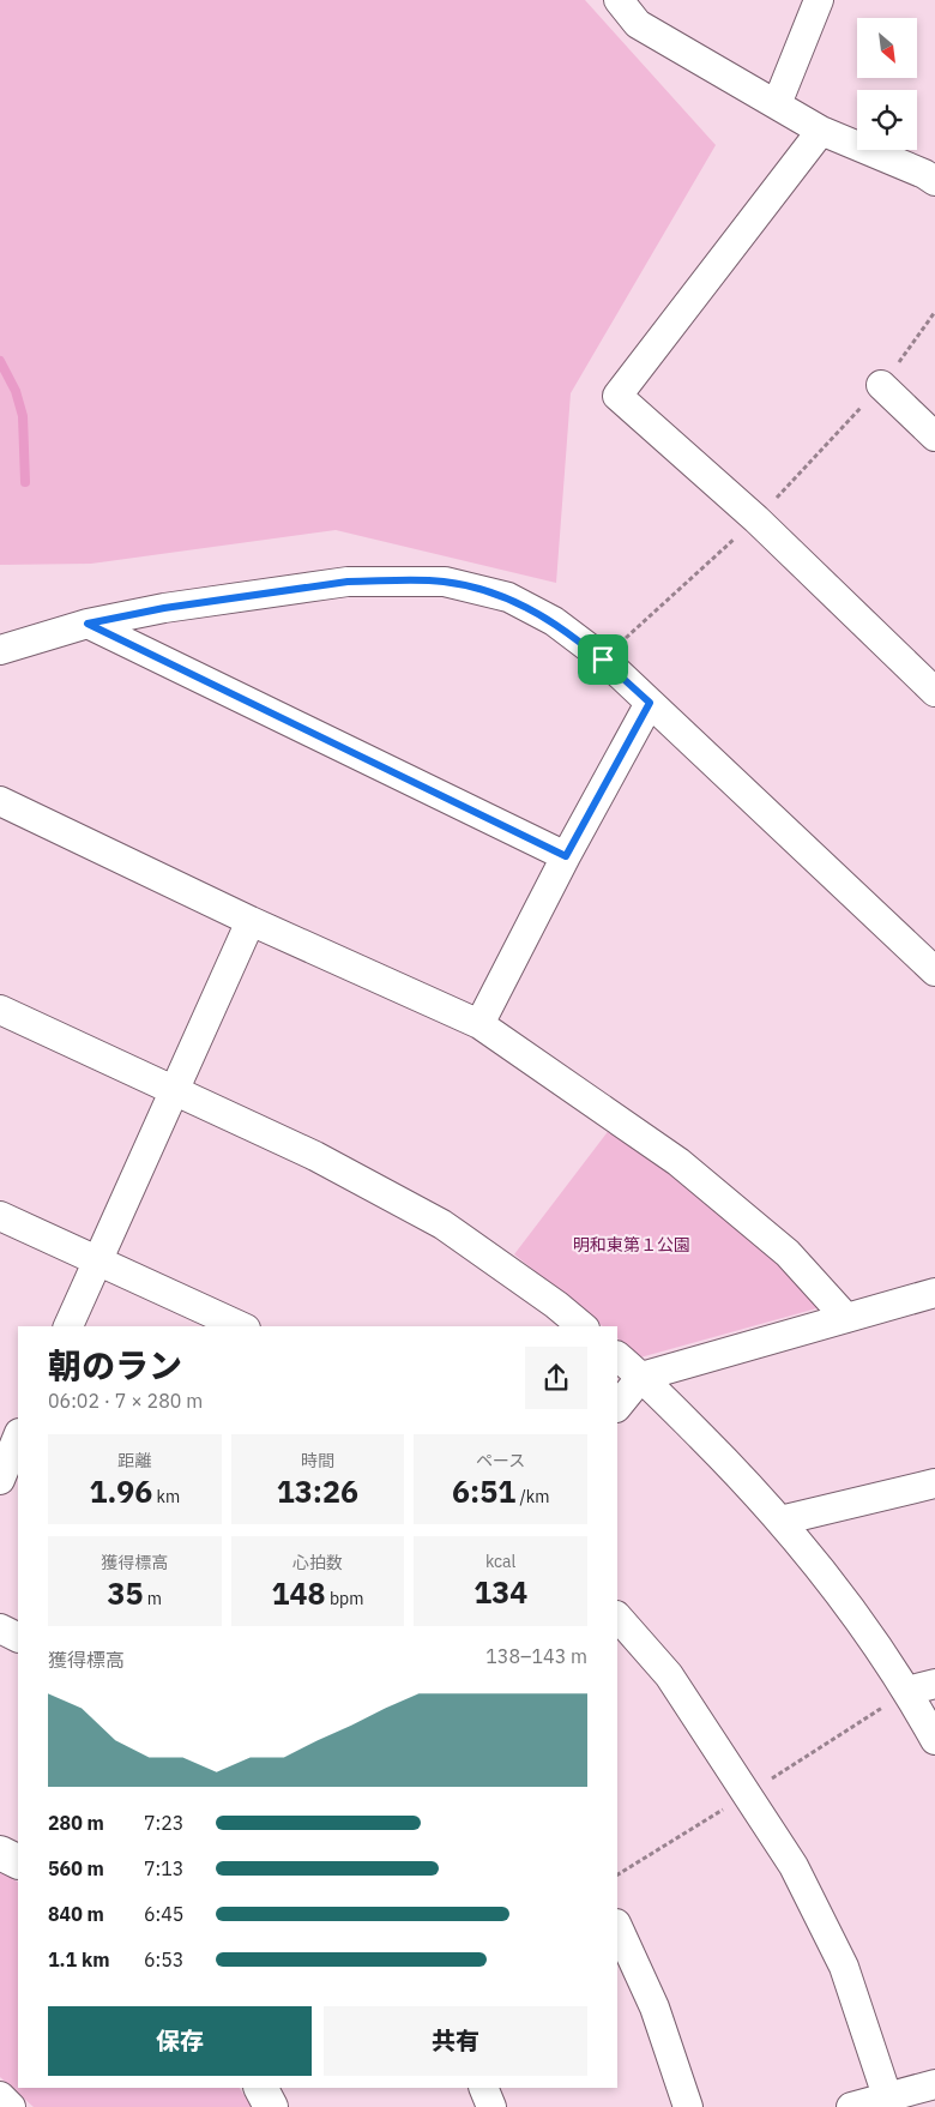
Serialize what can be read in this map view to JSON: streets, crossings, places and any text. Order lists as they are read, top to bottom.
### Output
{
  "parks": ["明和東第１公園"],
  "north": "bottom right",
  "page": {
    "heading": ["朝のラン", "06:02 · 7 × 280 m"],
    "stats": [
      ["距離", "1.96 km"],
      ["時間", "13:26"],
      ["ペース", "6:51 /km"],
      ["獲得標高", "35 m"],
      ["心拍数", "148 bpm"],
      ["kcal", "134"]
    ],
    "chart": ["獲得標高", "138–143 m"],
    "list": [
      {
        "name": "280 m",
        "note": "7:23"
      },
      {
        "name": "560 m",
        "note": "7:13"
      },
      {
        "name": "840 m",
        "note": "6:45"
      },
      {
        "name": "1.1 km",
        "note": "6:53"
      }
    ],
    "buttons": ["保存", "共有"]
  }
}
